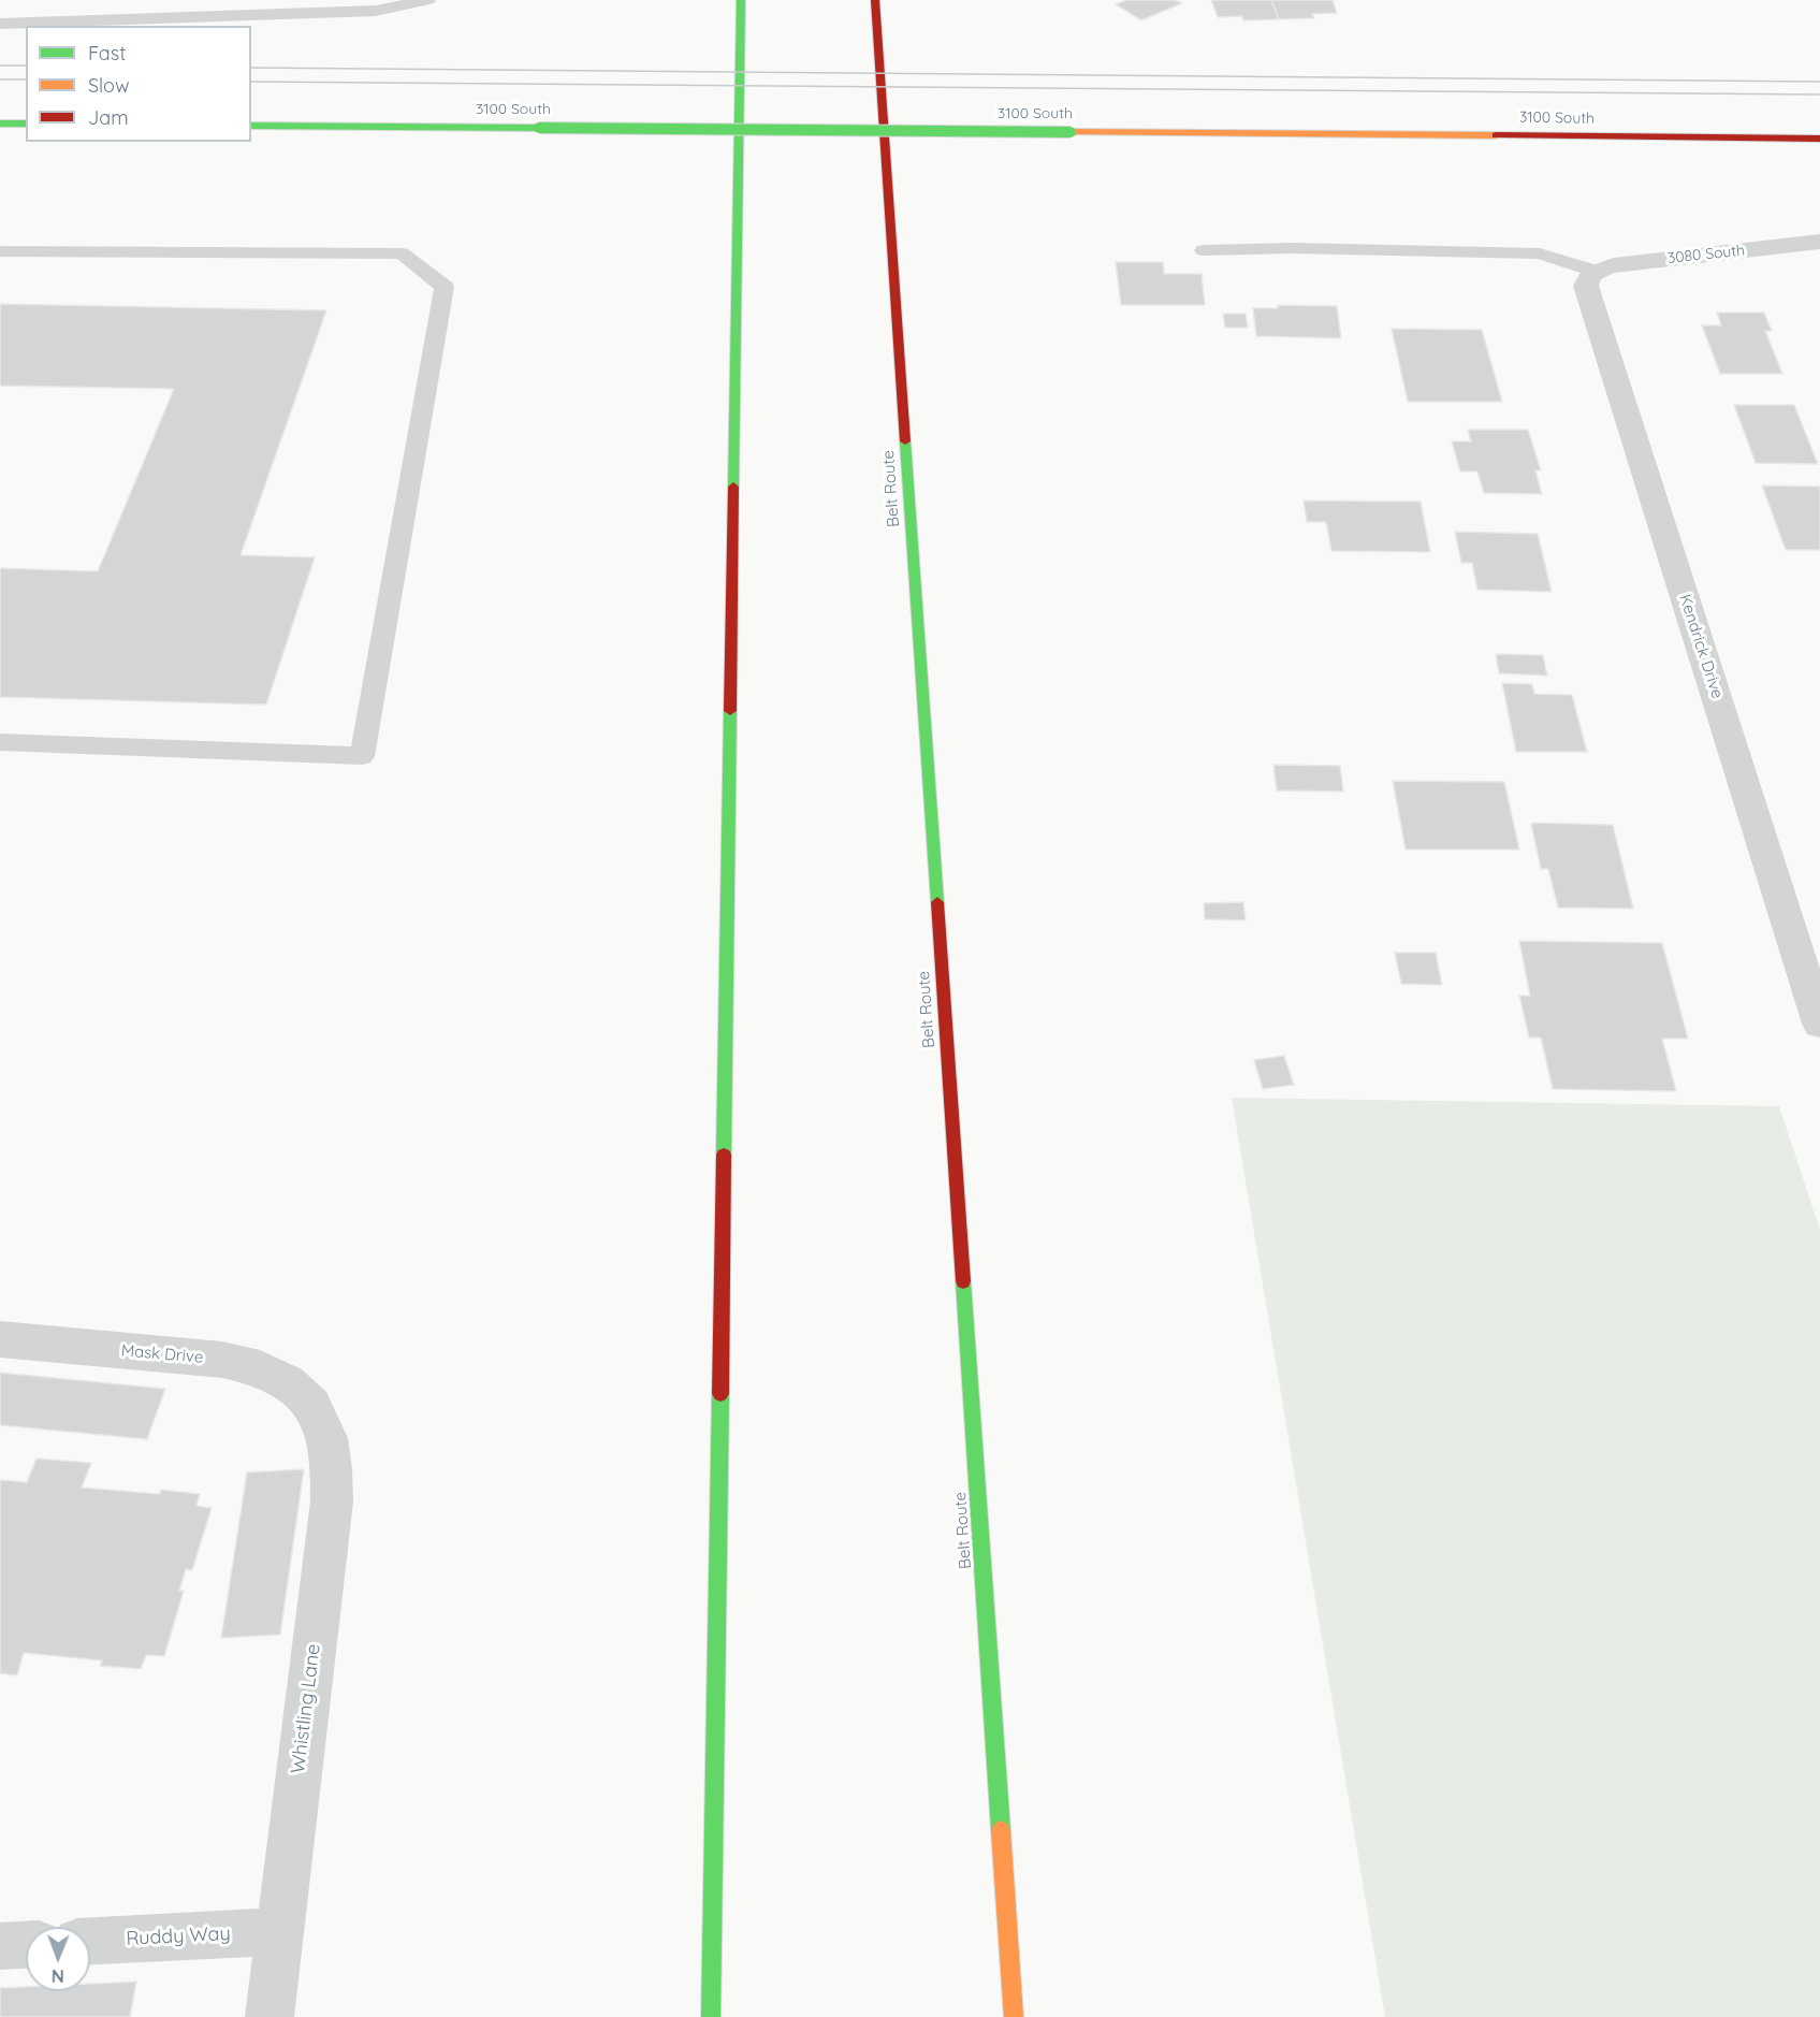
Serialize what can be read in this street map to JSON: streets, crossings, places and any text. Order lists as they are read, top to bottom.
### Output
{
  "streets": {
    "main road": ["3100 South", "Belt Route"],
    "street": [
      "3080 South",
      "Kendrick Drive",
      "Mask Drive",
      "Whistling Lane",
      "Ruddy Way"
    ]
  },
  "crossings": [
    ["3080 South", "Kendrick Drive"],
    ["Mask Drive", "Whistling Lane"],
    ["Whistling Lane", "Ruddy Way"]
  ],
  "legend": ["Fast", "Slow", "Jam"],
  "north": "bottom"
}
